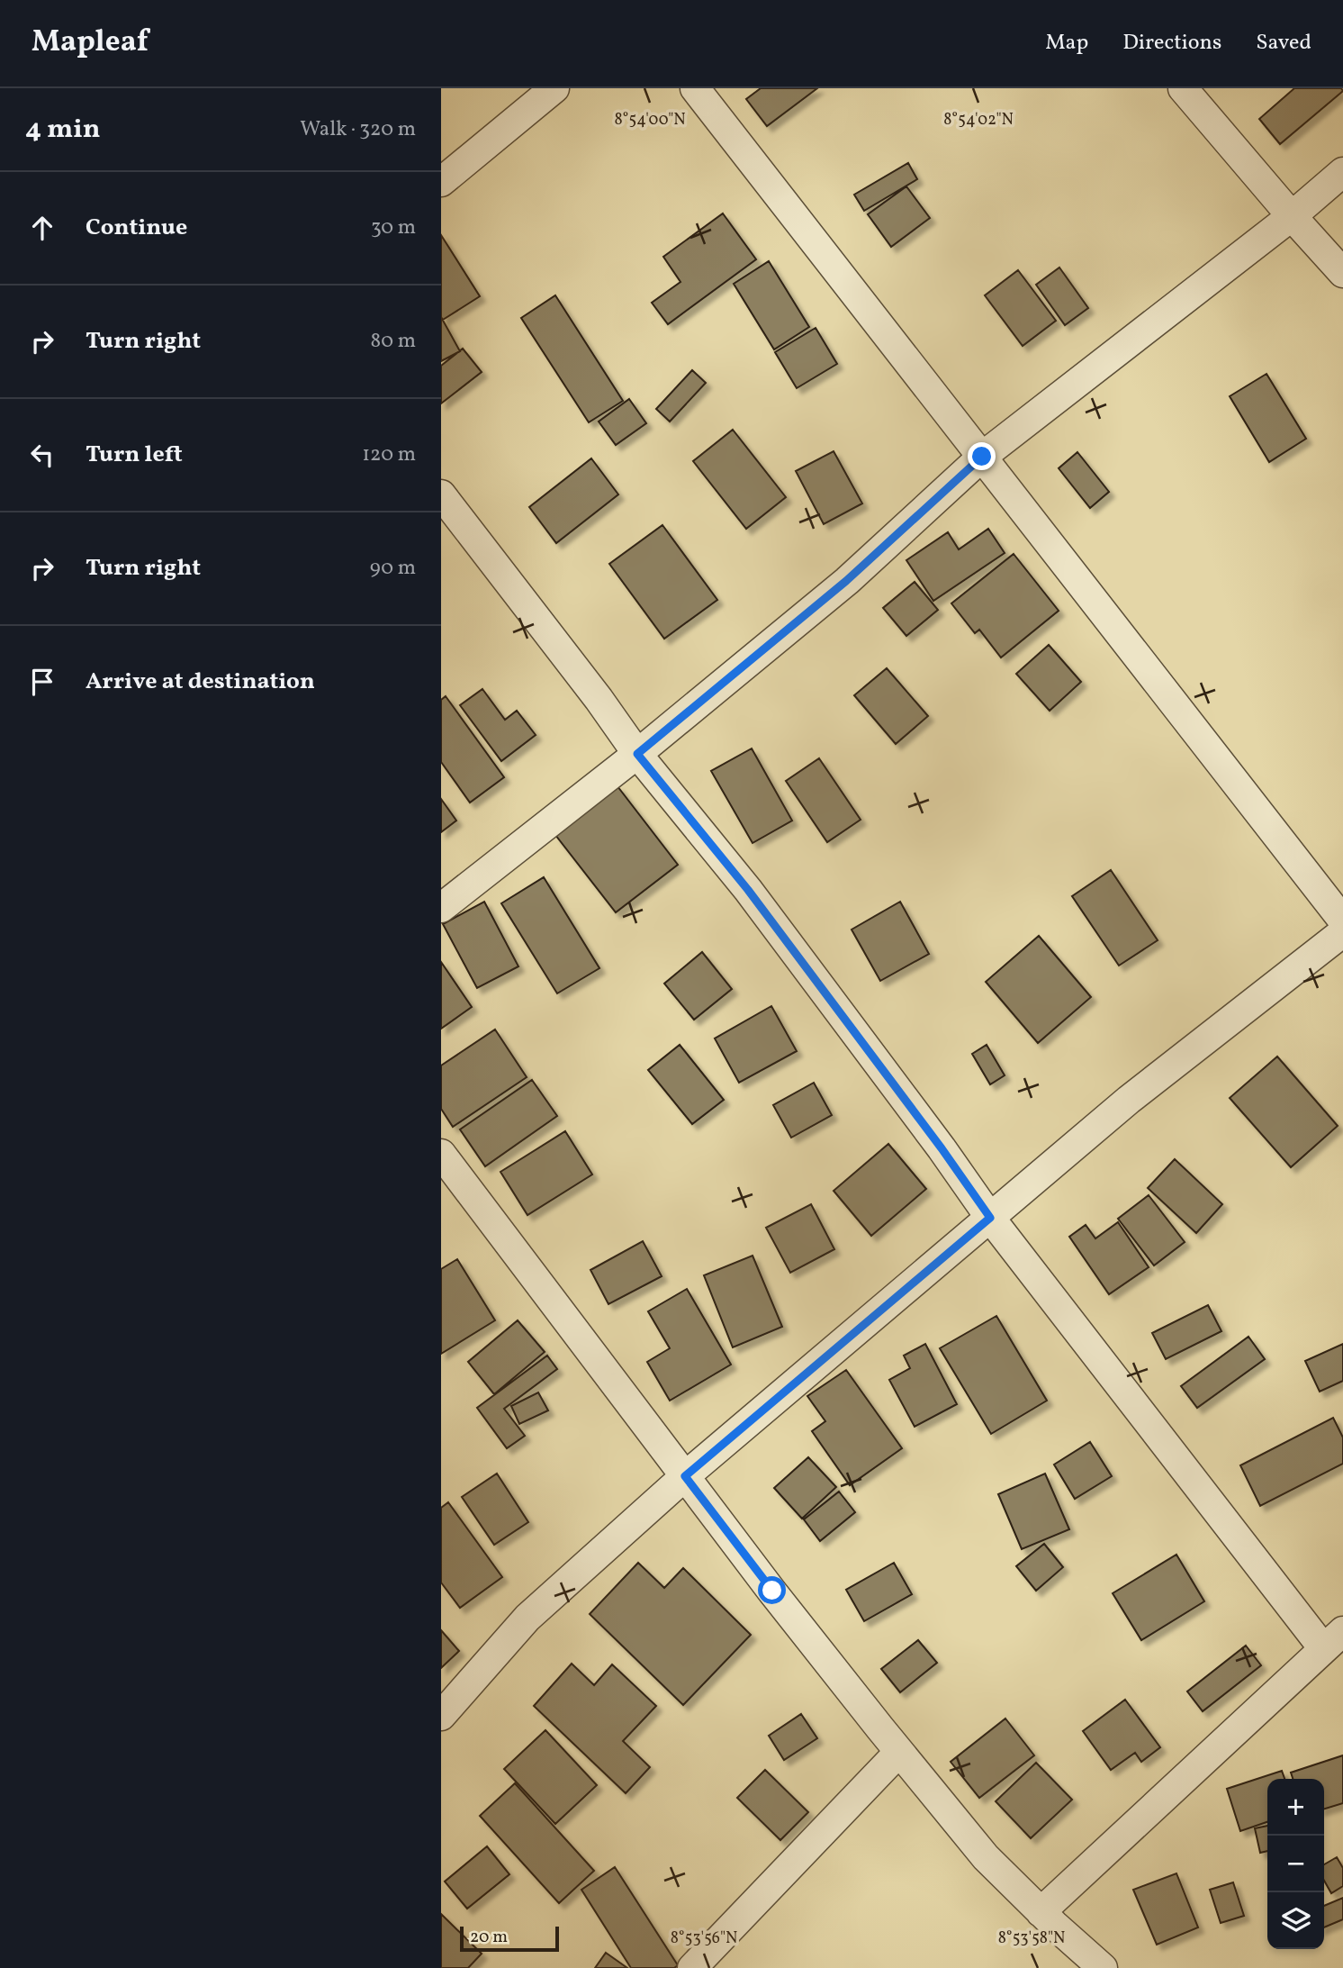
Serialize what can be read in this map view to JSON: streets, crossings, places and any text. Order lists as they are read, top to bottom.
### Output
{
  "scale_bar": "20 m",
  "page": {
    "header": "Mapleaf",
    "nav": ["Map", "Directions", "Saved"],
    "heading": ["4 min", "Walk · 320 m"],
    "list": [
      ["Continue", "30 m"],
      ["Turn right", "80 m"],
      ["Turn left", "120 m"],
      ["Turn right", "90 m"],
      "Arrive at destination"
    ],
    "map_buttons": ["+", "−"],
    "scale": "20 m"
  },
  "coordinates": [
    "8°54'00\"N",
    "8°54'02\"N",
    "8°53'56\"N",
    "8°53'58\"N"
  ]
}
